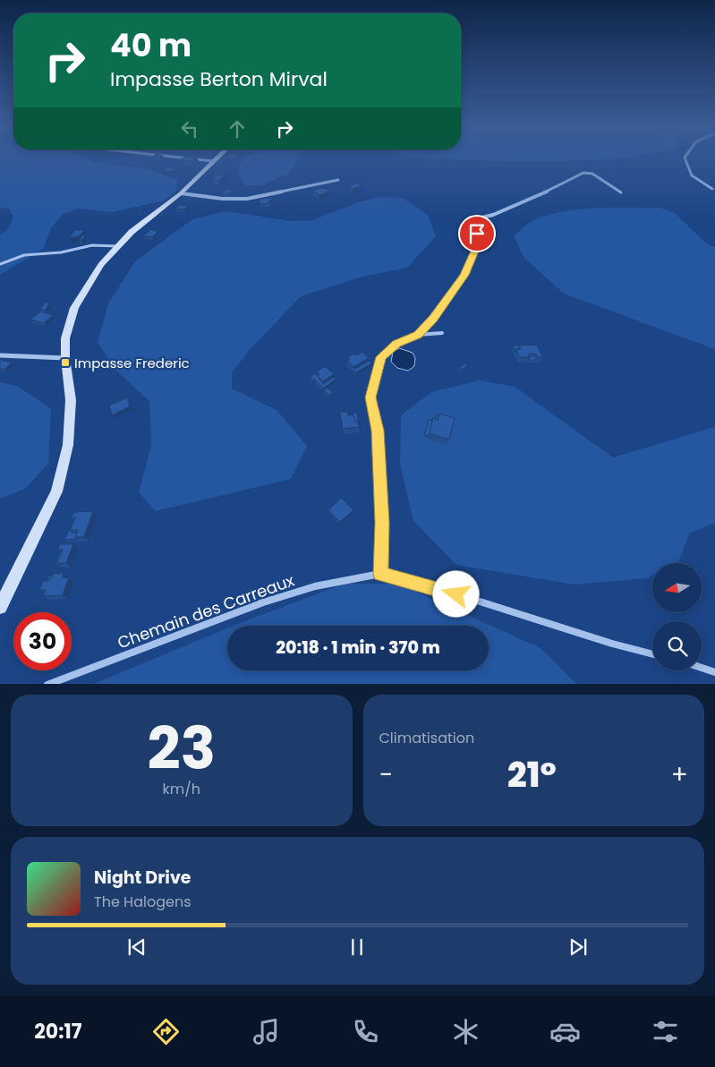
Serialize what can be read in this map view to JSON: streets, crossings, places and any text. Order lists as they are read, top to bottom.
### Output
{
  "streets": {
    "street": ["Chemain des Carreaux"]
  },
  "places": {
    "transit": ["Impasse Frederic"]
  },
  "north": "left",
  "page": {
    "turn": ["40 m", "Impasse Berton Mirval"],
    "limit": "30",
    "trip": "20:18 · 1 min · 370 m",
    "tile": [
      ["23", "km/h"],
      "Climatisation"
    ],
    "heat": ["−", "21°", "+"],
    "song": ["Night Drive", "The Halogens"],
    "tabs": "20:17"
  }
}
